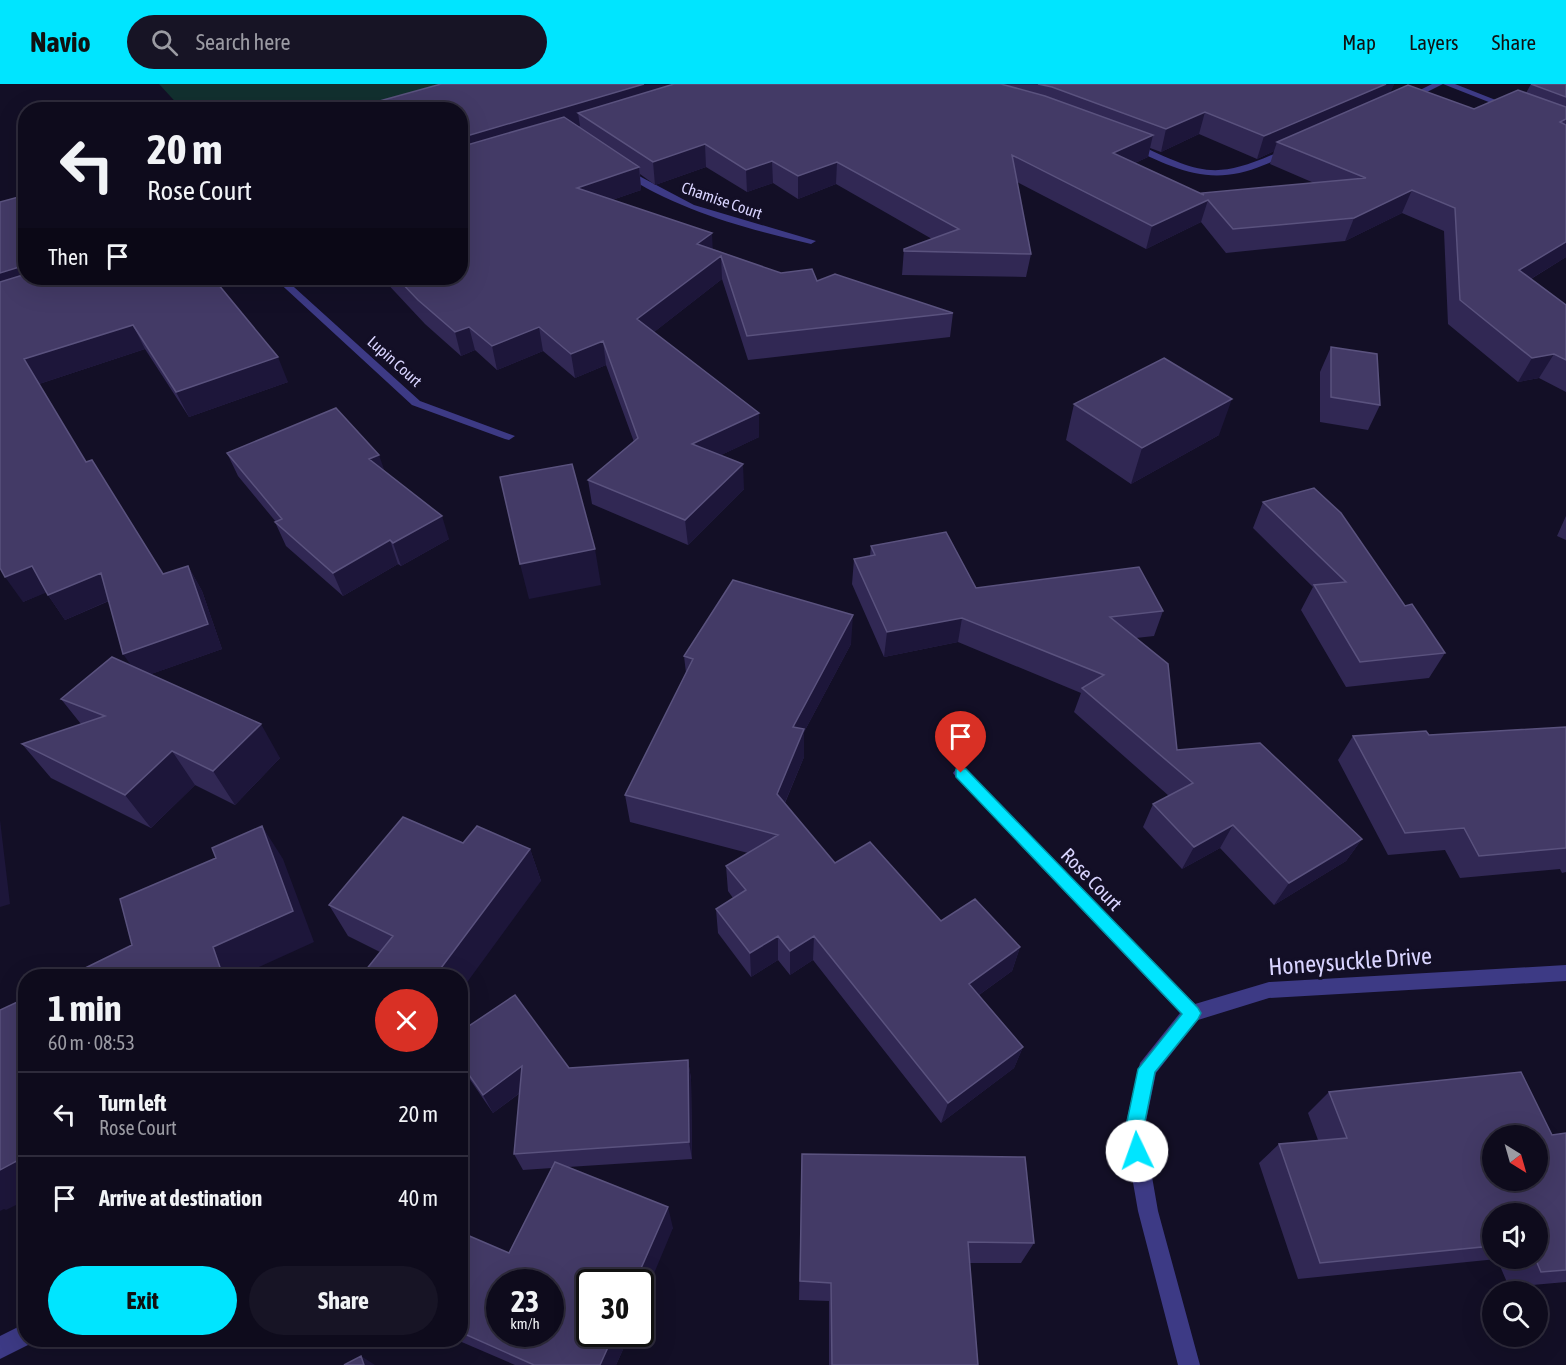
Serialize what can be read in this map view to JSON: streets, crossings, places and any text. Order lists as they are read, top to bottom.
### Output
{
  "streets": {
    "street": [
      "Chamise Court",
      "Lupin Court",
      "Rose Court",
      "Honeysuckle Drive"
    ]
  },
  "crossings": [
    ["Rose Court", "Honeysuckle Drive"]
  ],
  "north": "bottom right",
  "page": {
    "header": "Navio",
    "search": "Search here",
    "nav": ["Map", "Layers", "Share"],
    "turn": ["20 m", "Rose Court"],
    "then": "Then",
    "heading": ["1 min", "60 m · 08:53"],
    "list": [
      {
        "name": "Turn left",
        "note": "Rose Court",
        "value": "20 m"
      },
      {
        "name": "Arrive at destination",
        "value": "40 m"
      }
    ],
    "buttons": ["Exit", "Share"],
    "speed": "23 km/h",
    "limit": "30"
  }
}
